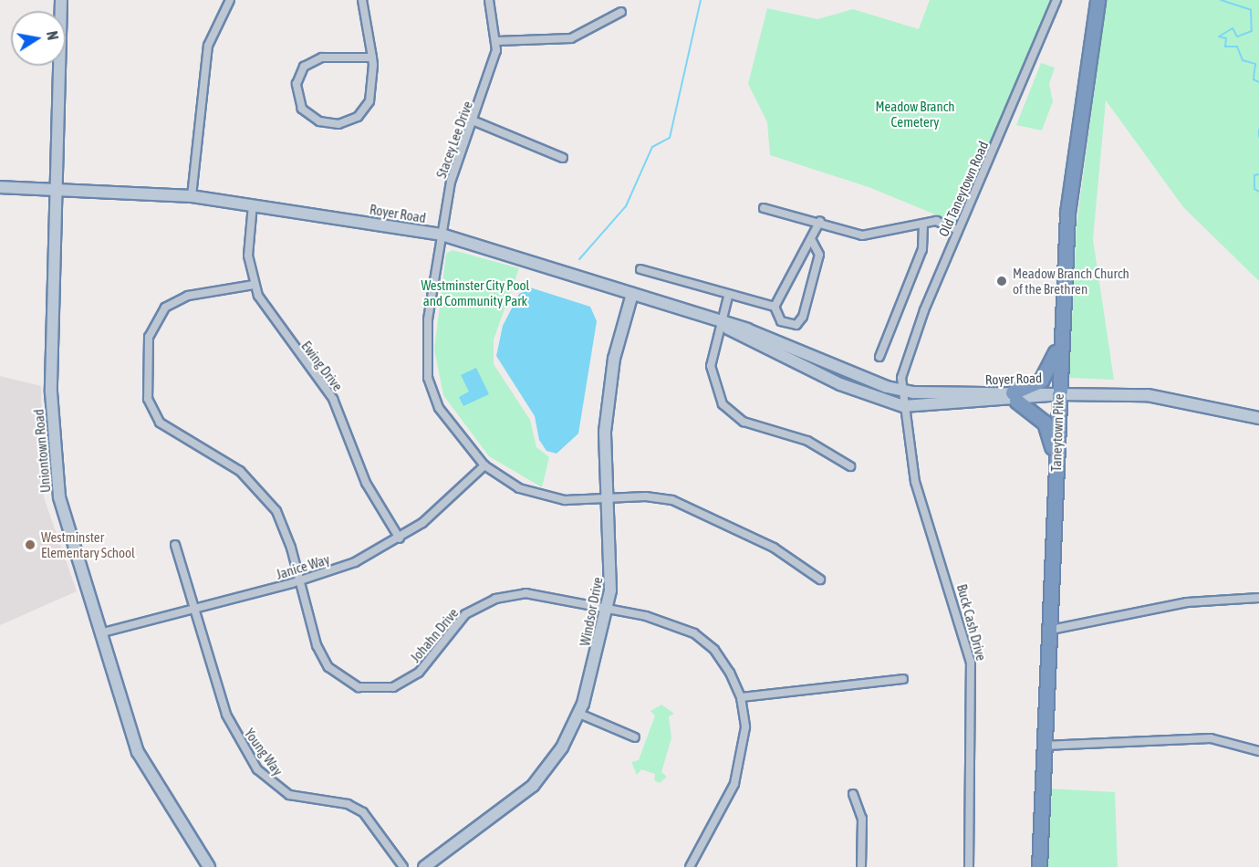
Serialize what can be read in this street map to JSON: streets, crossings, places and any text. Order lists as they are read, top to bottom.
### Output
{
  "streets": {
    "highway": ["Taneytown Pike"],
    "street": [
      "Stacey Lee Drive",
      "Old Taneytown Road",
      "Royer Road",
      "Ewing Drive",
      "Uniontown Road",
      "Janice Way",
      "Windsor Drive",
      "Buck Cash Drive",
      "Johahn Drive",
      "Young Way"
    ]
  },
  "crossings": [
    ["Stacey Lee Drive", "Royer Road"],
    ["Stacey Lee Drive", "Janice Way"],
    ["Stacey Lee Drive", "Windsor Drive"],
    ["Old Taneytown Road", "Royer Road"],
    ["Old Taneytown Road", "Buck Cash Drive"],
    ["Royer Road", "Ewing Drive"],
    ["Royer Road", "Taneytown Pike"],
    ["Royer Road", "Uniontown Road"],
    ["Royer Road", "Windsor Drive"],
    ["Royer Road", "Buck Cash Drive"],
    ["Ewing Drive", "Janice Way"],
    ["Ewing Drive", "Johahn Drive"],
    ["Uniontown Road", "Janice Way"],
    ["Janice Way", "Johahn Drive"],
    ["Janice Way", "Young Way"],
    ["Windsor Drive", "Johahn Drive"]
  ],
  "parks": ["Meadow Branch Cemetery", "Westminster City Pool and Community Park"],
  "places": ["Meadow Branch Church of the Brethren", "Westminster Elementary School"],
  "north": "right"
}
